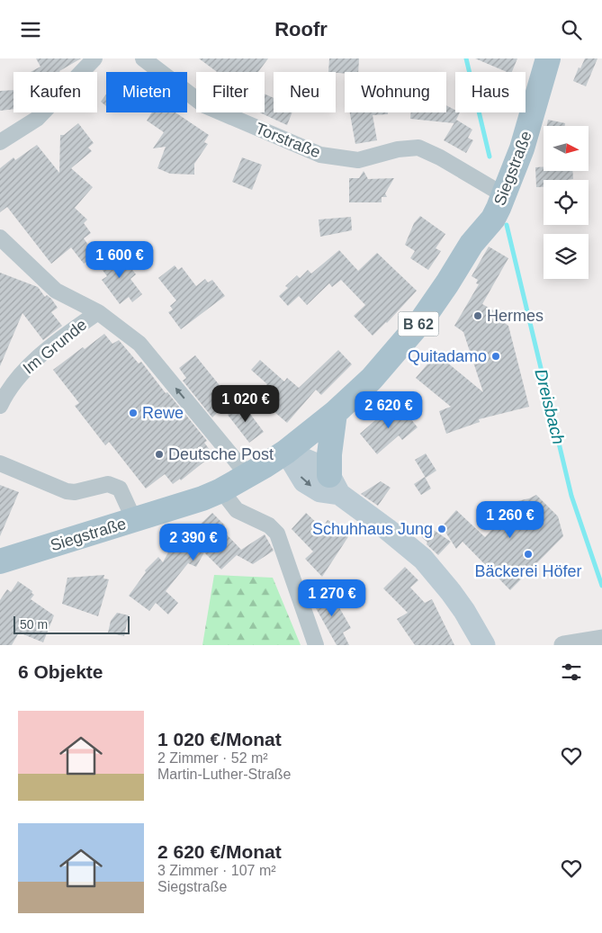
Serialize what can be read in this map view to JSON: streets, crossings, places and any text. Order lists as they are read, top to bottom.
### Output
{
  "streets": {
    "main road": ["Siegstraße", "B 62"],
    "street": ["Torstraße", "Im Grunde"]
  },
  "crossings": [
    ["Torstraße", "Siegstraße"]
  ],
  "water": ["Dreisbach"],
  "places": [
    "Hermes",
    "Quitadamo",
    "Rewe",
    "Deutsche Post",
    "Schuhhaus Jung",
    "Bäckerei Höfer"
  ],
  "scale_bar": "50 m",
  "north": "right",
  "page": {
    "header": "Roofr",
    "chip": [
      "Kaufen",
      "Mieten",
      "Filter",
      "Neu",
      "Wohnung",
      "Haus"
    ],
    "price": [
      "1 600 €",
      "1 020 €",
      "2 620 €",
      "1 260 €",
      "2 390 €",
      "1 270 €"
    ],
    "scale": "50 m",
    "heading": "6 Objekte",
    "list": [
      {
        "name": "1 020 €/Monat",
        "note": "2 Zimmer · 52 m² · Martin-Luther-Straße"
      },
      {
        "name": "2 620 €/Monat",
        "note": "3 Zimmer · 107 m² · Siegstraße"
      }
    ]
  }
}
